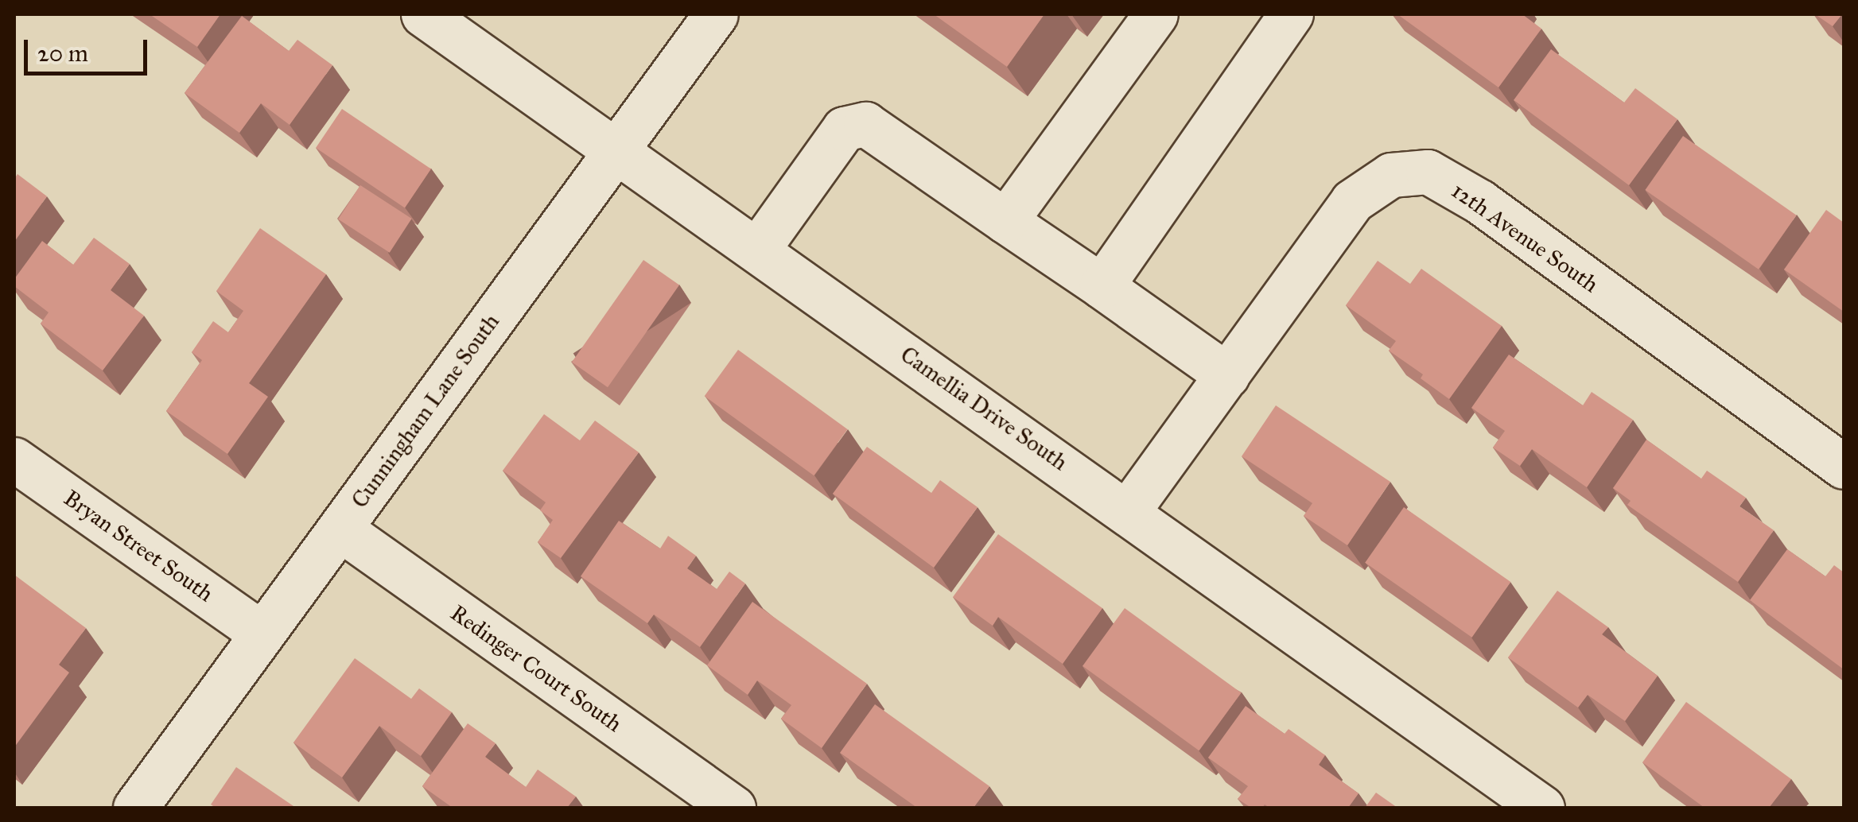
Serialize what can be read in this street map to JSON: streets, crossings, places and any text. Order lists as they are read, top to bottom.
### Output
{
  "streets": {
    "street": [
      "12th Avenue South",
      "Camellia Drive South",
      "Cunningham Lane South",
      "Bryan Street South",
      "Redinger Court South"
    ]
  },
  "crossings": [
    ["12th Avenue South", "Camellia Drive South"],
    ["Camellia Drive South", "Cunningham Lane South"],
    ["Cunningham Lane South", "Bryan Street South"],
    ["Cunningham Lane South", "Redinger Court South"]
  ],
  "scale_bar": "20 m"
}
